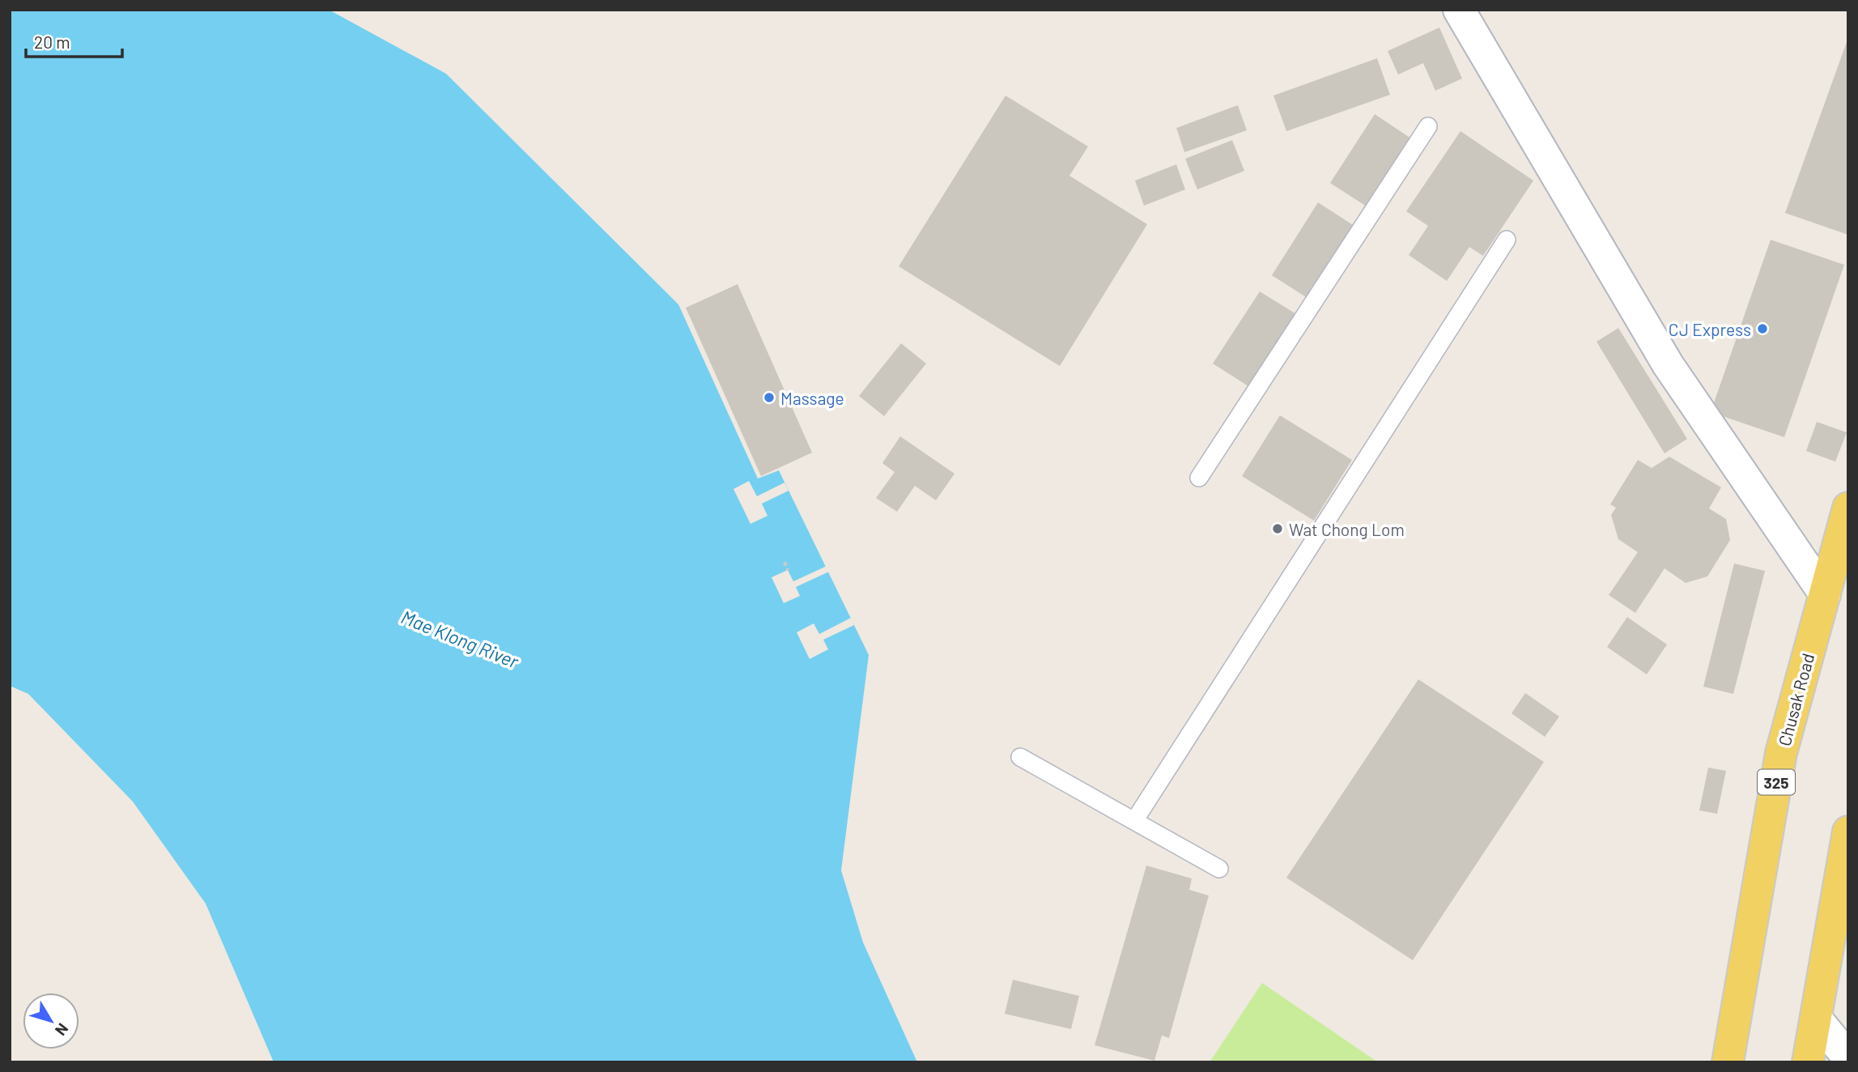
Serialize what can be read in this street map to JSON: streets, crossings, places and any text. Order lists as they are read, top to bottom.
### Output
{
  "streets": {
    "main road": ["Chusak Road", "325"]
  },
  "water": ["Mae Klong River"],
  "places": ["CJ Express", "Massage", "Wat Chong Lom"],
  "scale_bar": "20 m",
  "north": "bottom right"
}
